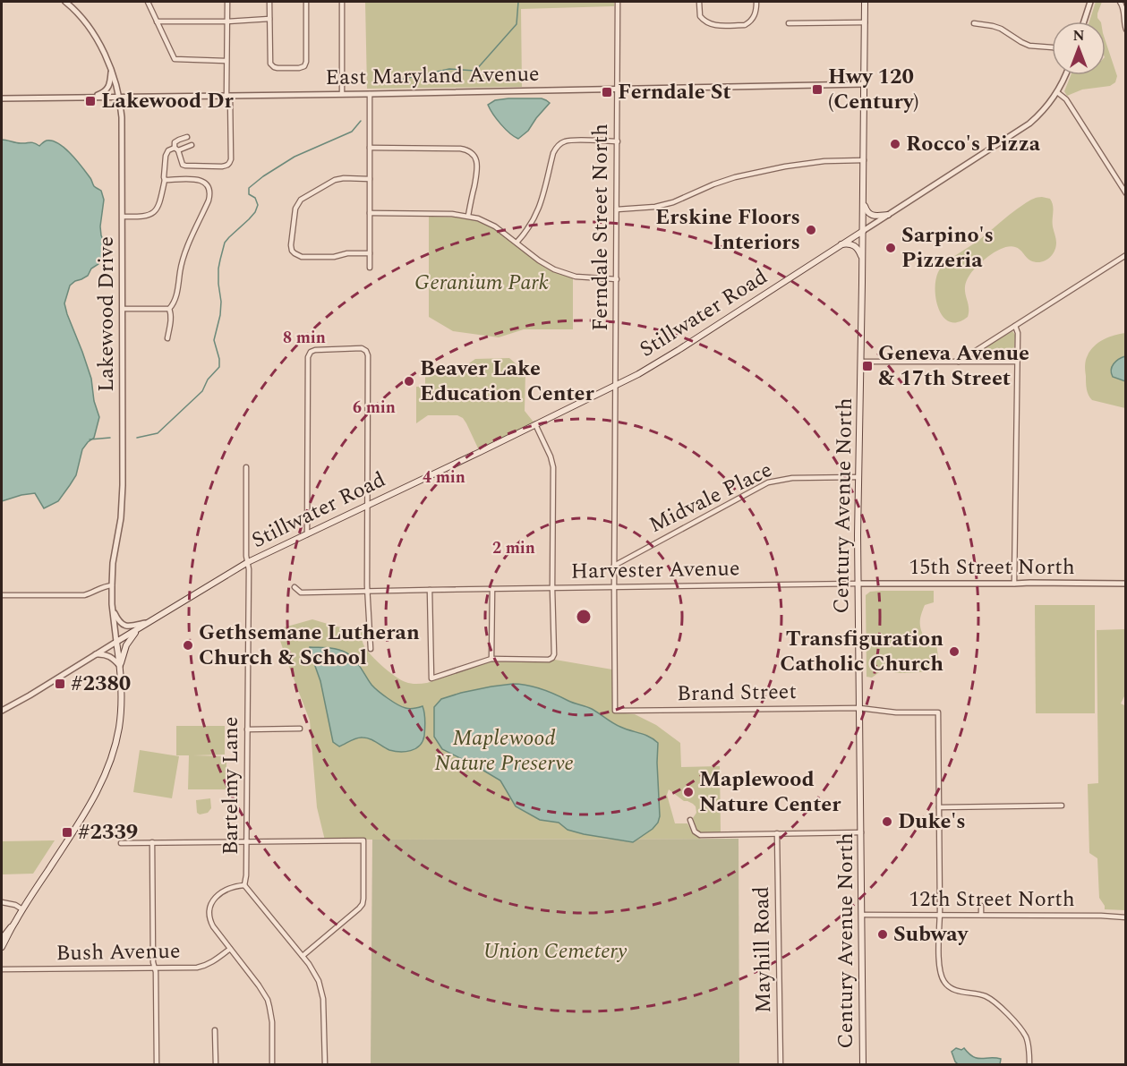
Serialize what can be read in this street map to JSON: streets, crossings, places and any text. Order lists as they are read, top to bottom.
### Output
{
  "streets": {
    "main road": ["Stillwater Road", "Century Avenue North"],
    "street": [
      "East Maryland Avenue",
      "Ferndale Street North",
      "Lakewood Drive",
      "Midvale Place",
      "15th Street North",
      "Harvester Avenue",
      "Brand Street",
      "Bartelmy Lane",
      "12th Street North",
      "Mayhill Road",
      "Bush Avenue"
    ]
  },
  "crossings": [
    ["East Maryland Avenue", "Ferndale Street North"],
    ["East Maryland Avenue", "Lakewood Drive"],
    ["East Maryland Avenue", "Century Avenue North"],
    ["Ferndale Street North", "Stillwater Road"],
    ["Ferndale Street North", "Midvale Place"],
    ["Ferndale Street North", "Harvester Avenue"],
    ["Ferndale Street North", "Brand Street"],
    ["Stillwater Road", "Lakewood Drive"],
    ["Stillwater Road", "Century Avenue North"],
    ["Stillwater Road", "Bartelmy Lane"],
    ["Midvale Place", "Century Avenue North"],
    ["Century Avenue North", "15th Street North"],
    ["Century Avenue North", "Harvester Avenue"],
    ["Century Avenue North", "Brand Street"],
    ["Century Avenue North", "12th Street North"],
    ["15th Street North", "Harvester Avenue"],
    ["Bartelmy Lane", "Bush Avenue"]
  ],
  "parks": ["Geranium Park", "Maplewood Nature Preserve", "Union Cemetery"],
  "places": {
    "transit": [
      "Hwy 120 (Century)",
      "Ferndale St",
      "Lakewood Dr",
      "Geneva Avenue & 17th Street",
      "#2380",
      "#2339"
    ],
    "other": [
      "Rocco's Pizza",
      "Erskine Floors Interiors",
      "Sarpino's Pizzeria",
      "Beaver Lake Education Center",
      "Gethsemane Lutheran Church & School",
      "Transfiguration Catholic Church",
      "Maplewood Nature Center",
      "Duke's",
      "Subway"
    ]
  },
  "north": "top",
  "rings": [
    "8 min",
    "6 min",
    "4 min",
    "2 min"
  ]
}
